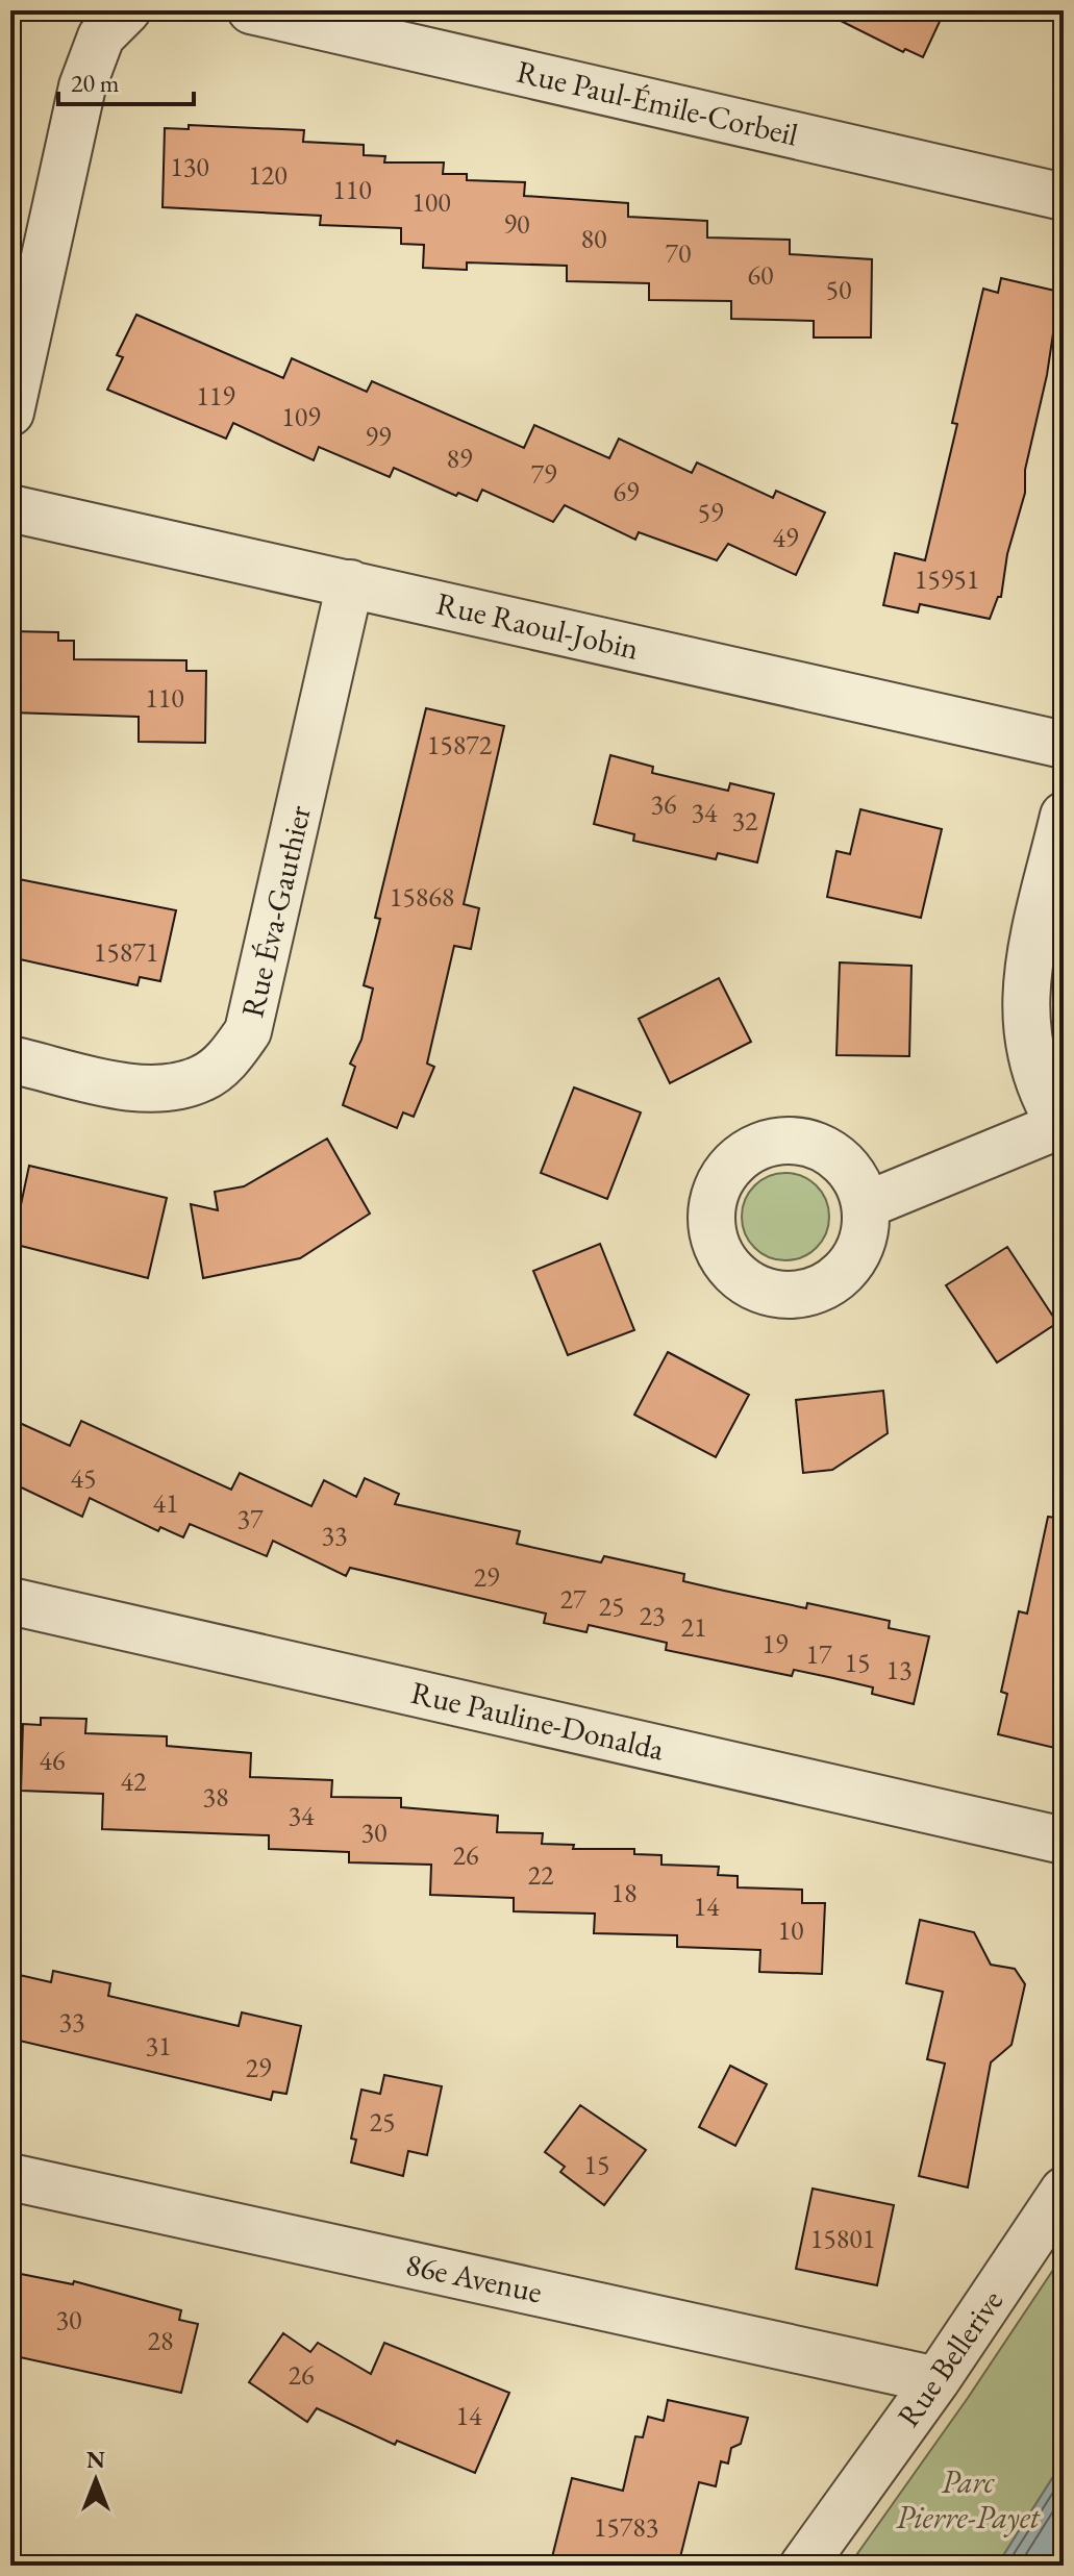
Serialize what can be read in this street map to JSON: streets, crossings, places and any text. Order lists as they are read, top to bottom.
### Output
{
  "streets": {
    "street": [
      "Rue Paul-Émile-Corbeil",
      "Rue Raoul-Jobin",
      "Rue Éva-Gauthier",
      "Rue Pauline-Donalda",
      "86e Avenue",
      "Rue Bellerive"
    ]
  },
  "crossings": [
    ["Rue Raoul-Jobin", "Rue Éva-Gauthier"],
    ["86e Avenue", "Rue Bellerive"]
  ],
  "parks": ["Parc Pierre-Payet"],
  "house_numbers": [
    "130",
    "120",
    "110",
    "100",
    "90",
    "80",
    "70",
    "60",
    "50",
    "119",
    "109",
    "99",
    "89",
    "79",
    "69",
    "59",
    "49",
    "15951",
    "110",
    "15872",
    "36",
    "34",
    "32",
    "15868",
    "15871",
    "45",
    "41",
    "37",
    "33",
    "29",
    "27",
    "25",
    "23",
    "21",
    "19",
    "17",
    "15",
    "13",
    "46",
    "42",
    "38",
    "34",
    "30",
    "26",
    "22",
    "18",
    "14",
    "10",
    "33",
    "31",
    "29",
    "25",
    "15",
    "15801",
    "30",
    "28",
    "26",
    "14",
    "15783"
  ],
  "scale_bar": "20 m",
  "north": "top"
}
